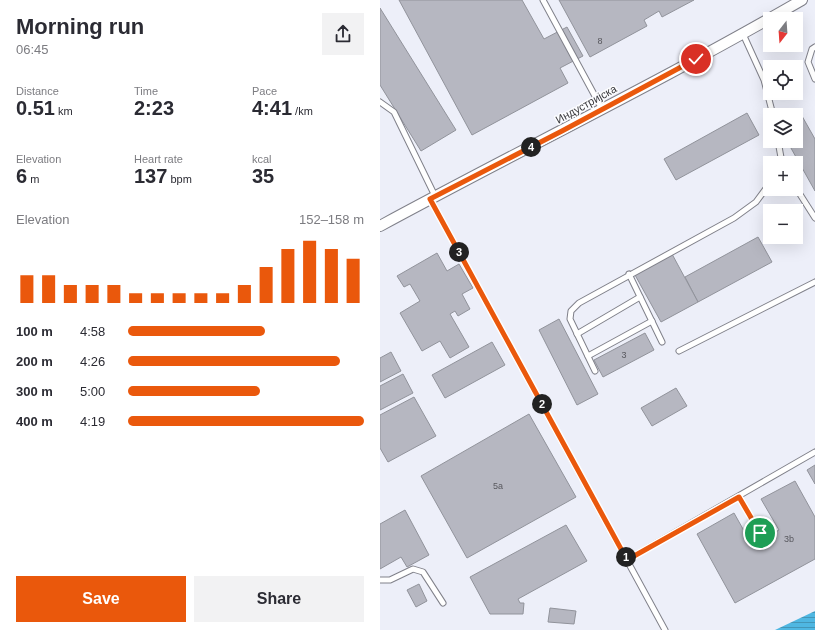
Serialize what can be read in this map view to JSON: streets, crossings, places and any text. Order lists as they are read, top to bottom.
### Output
{
  "streets": {
    "street": ["Индустријска"]
  },
  "house_numbers": [
    "8",
    "3",
    "5a",
    "3b"
  ],
  "north": "bottom",
  "page": {
    "heading": ["Morning run", "06:45"],
    "map_buttons": ["+", "−"],
    "stats": [
      ["Distance", "0.51 km"],
      ["Time", "2:23"],
      ["Pace", "4:41 /km"],
      ["Elevation", "6 m"],
      ["Heart rate", "137 bpm"],
      ["kcal", "35"]
    ],
    "pins": [
      "4",
      "3",
      "2",
      "1"
    ],
    "chart": ["Elevation", "152–158 m"],
    "list": [
      {
        "name": "100 m",
        "note": "4:58"
      },
      {
        "name": "200 m",
        "note": "4:26"
      },
      {
        "name": "300 m",
        "note": "5:00"
      },
      {
        "name": "400 m",
        "note": "4:19"
      }
    ],
    "buttons": ["Save", "Share"]
  }
}
